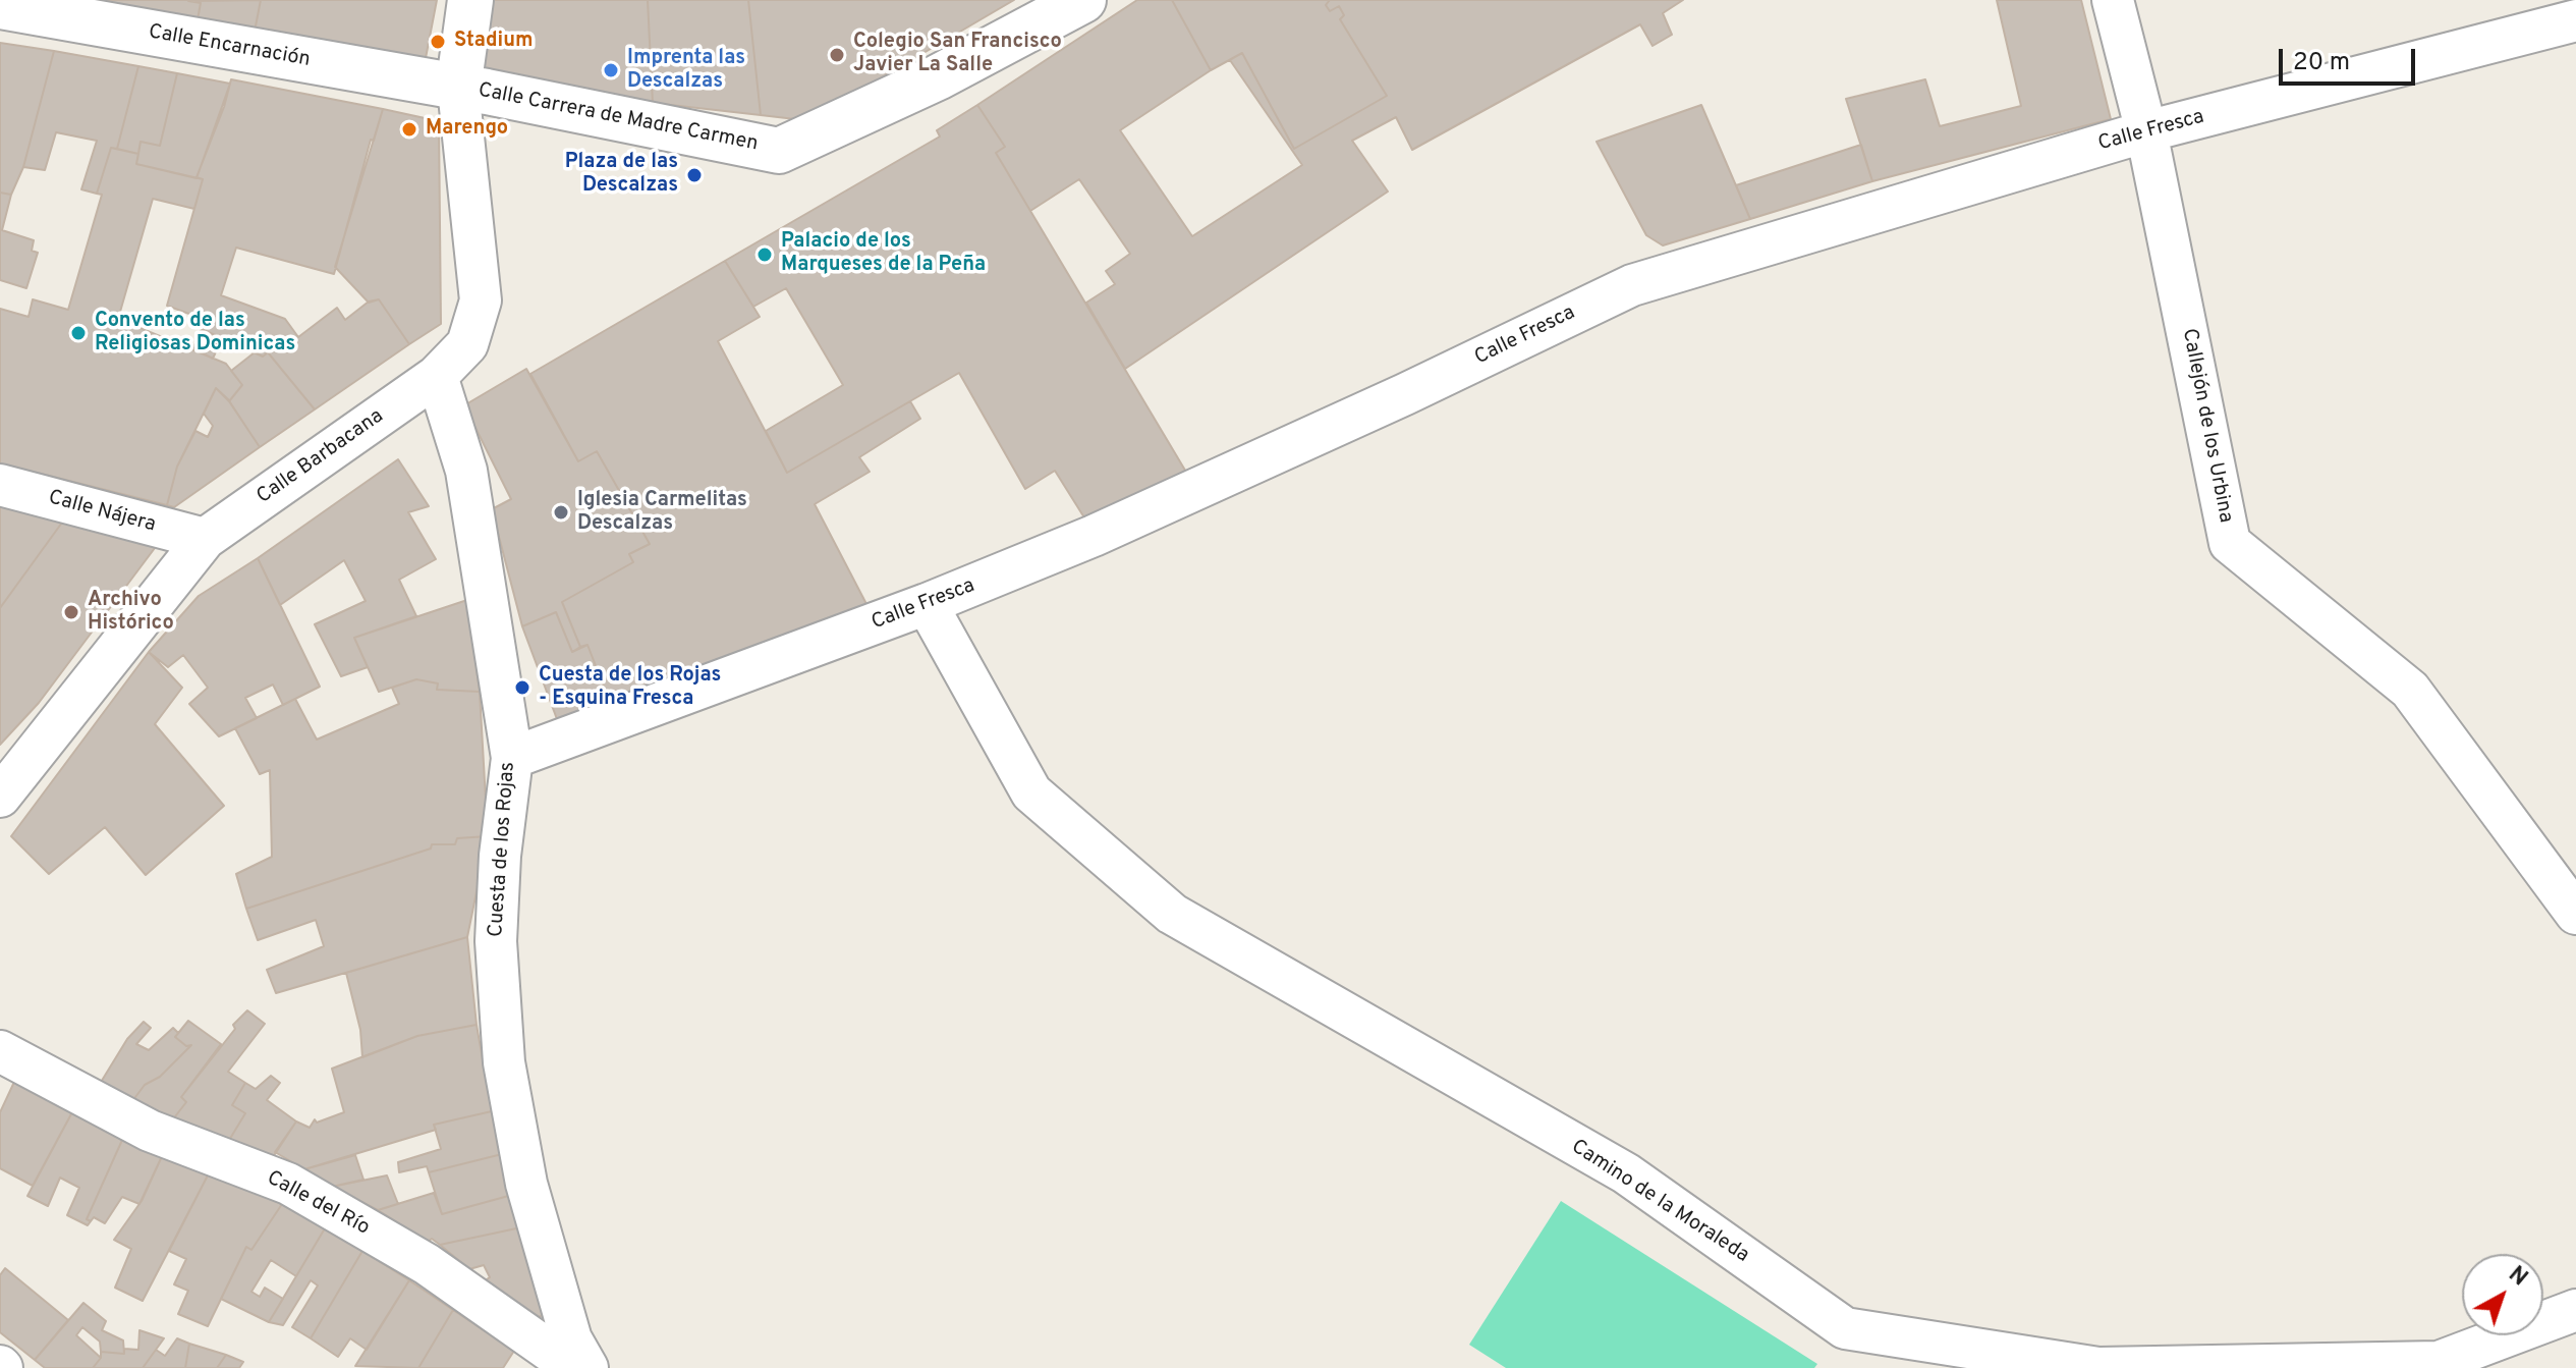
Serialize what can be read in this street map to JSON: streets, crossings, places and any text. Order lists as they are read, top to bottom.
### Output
{
  "streets": {
    "street": [
      "Calle Encarnación",
      "Calle Carrera de Madre Carmen",
      "Calle Fresca",
      "Callejón de los Urbina",
      "Calle Barbacana",
      "Calle Nájera",
      "Cuesta de los Rojas",
      "Camino de la Moraleda",
      "Calle del Río"
    ]
  },
  "crossings": [
    ["Calle Encarnación", "Calle Carrera de Madre Carmen"],
    ["Calle Fresca", "Callejón de los Urbina"],
    ["Calle Fresca", "Cuesta de los Rojas"],
    ["Calle Fresca", "Camino de la Moraleda"],
    ["Calle Barbacana", "Calle Nájera"],
    ["Calle Barbacana", "Cuesta de los Rojas"]
  ],
  "places": [
    "Stadium",
    "Colegio San Francisco Javier La Salle",
    "Imprenta las Descalzas",
    "Marengo",
    "Plaza de las Descalzas",
    "Palacio de los Marqueses de la Peña",
    "Convento de las Religiosas Dominicas",
    "Iglesia Carmelitas Descalzas",
    "Archivo Histórico",
    "Cuesta de los Rojas - Esquina Fresca"
  ],
  "scale_bar": "20 m",
  "north": "top right"
}
